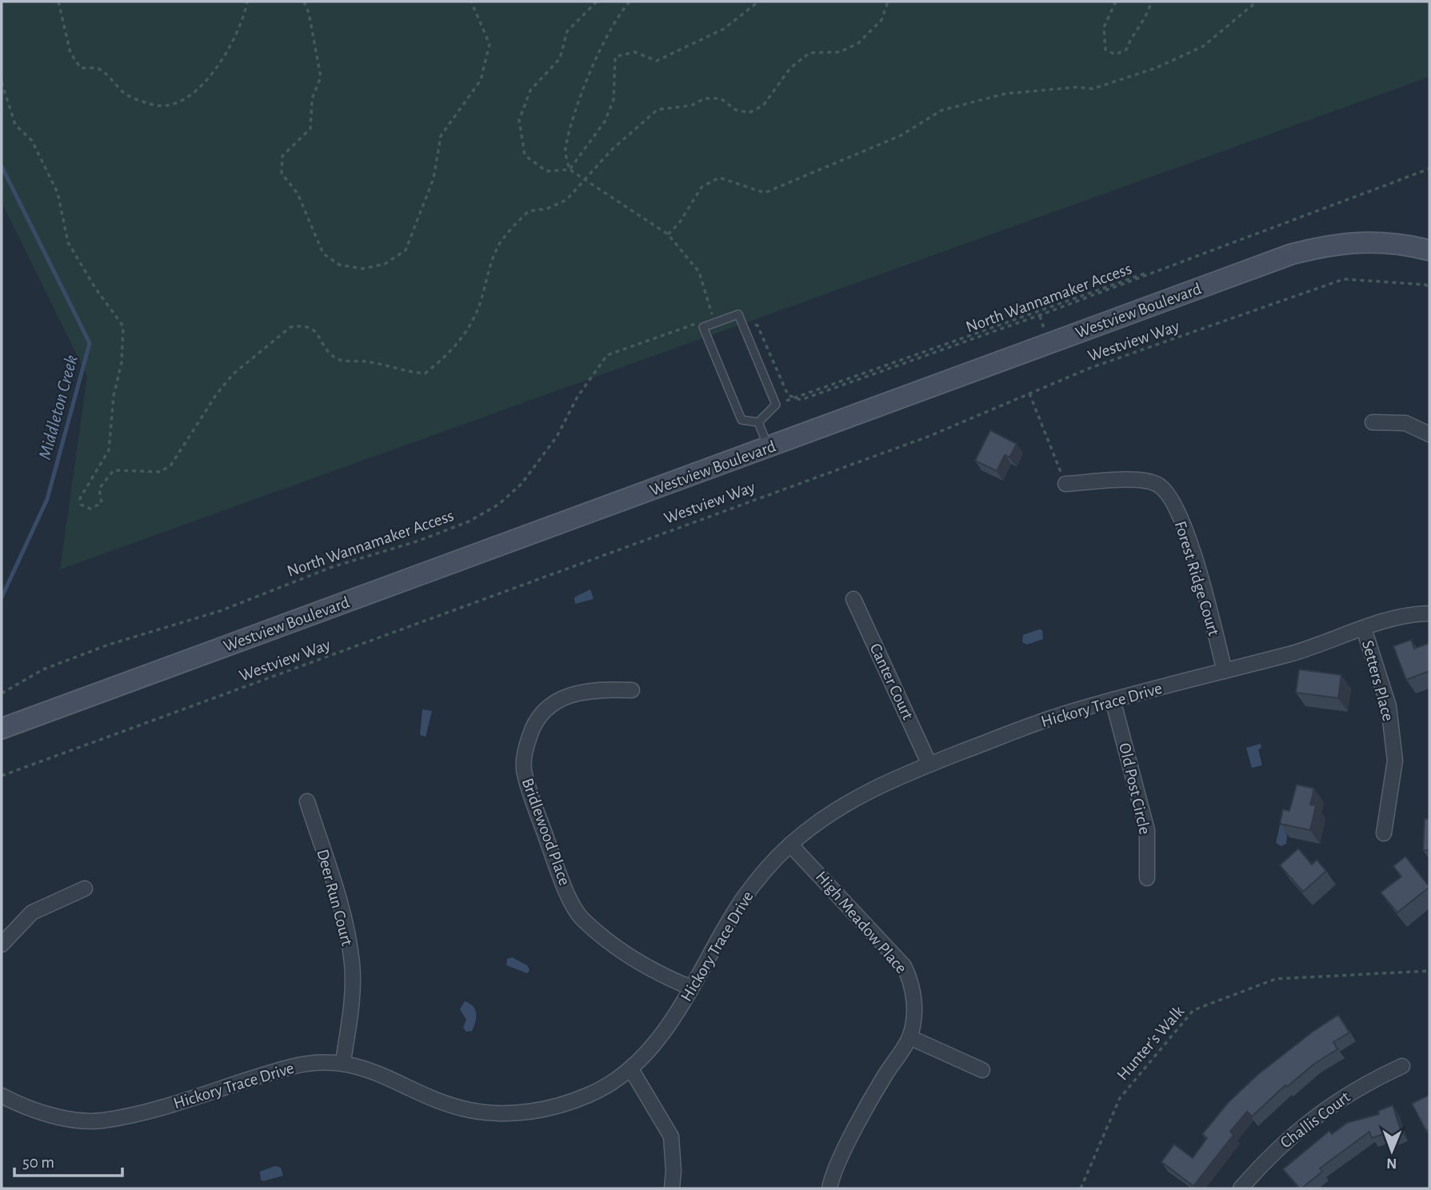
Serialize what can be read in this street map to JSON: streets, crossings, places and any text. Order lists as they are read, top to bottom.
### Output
{
  "streets": {
    "street": [
      "Westview Boulevard",
      "Forest Ridge Court",
      "Setters Place",
      "Canter Court",
      "Hickory Trace Drive",
      "Old Post Circle",
      "Bridlewood Place",
      "Deer Run Court",
      "High Meadow Place",
      "Challis Court"
    ],
    "path": ["North Wannamaker Access", "Westview Way", "Hunter's Walk"]
  },
  "crossings": [
    ["Forest Ridge Court", "Hickory Trace Drive"],
    ["Setters Place", "Hickory Trace Drive"],
    ["Canter Court", "Hickory Trace Drive"],
    ["Hickory Trace Drive", "Old Post Circle"],
    ["Hickory Trace Drive", "Bridlewood Place"],
    ["Hickory Trace Drive", "Deer Run Court"],
    ["Hickory Trace Drive", "High Meadow Place"]
  ],
  "water": ["Middleton Creek"],
  "scale_bar": "50 m",
  "north": "bottom"
}
